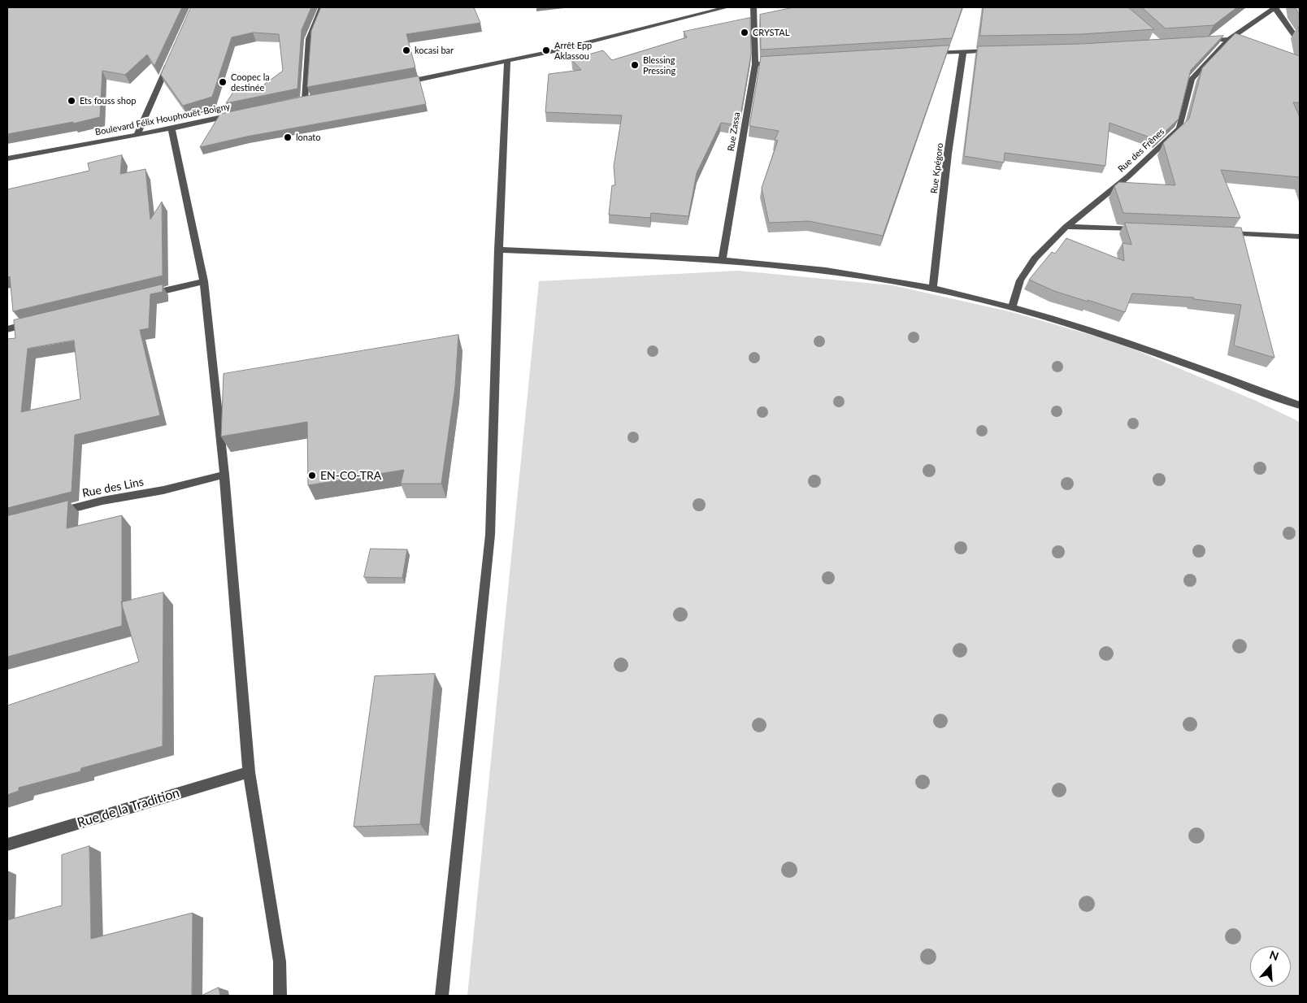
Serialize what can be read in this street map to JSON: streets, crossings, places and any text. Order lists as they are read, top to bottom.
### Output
{
  "streets": {
    "street": [
      "Boulevard Félix Houphouët-Boigny",
      "Rue Zassa",
      "Rue des Frênes",
      "Rue Kpégoro",
      "Rue des Lins",
      "Rue de la Tradition"
    ]
  },
  "places": [
    "CRYSTAL",
    "kocasi bar",
    "Arrêt Epp Aklassou",
    "Blessing Pressing",
    "Coopec la destinée",
    "Ets fouss shop",
    "lonato",
    "EN-CO-TRA"
  ],
  "north": "top"
}
